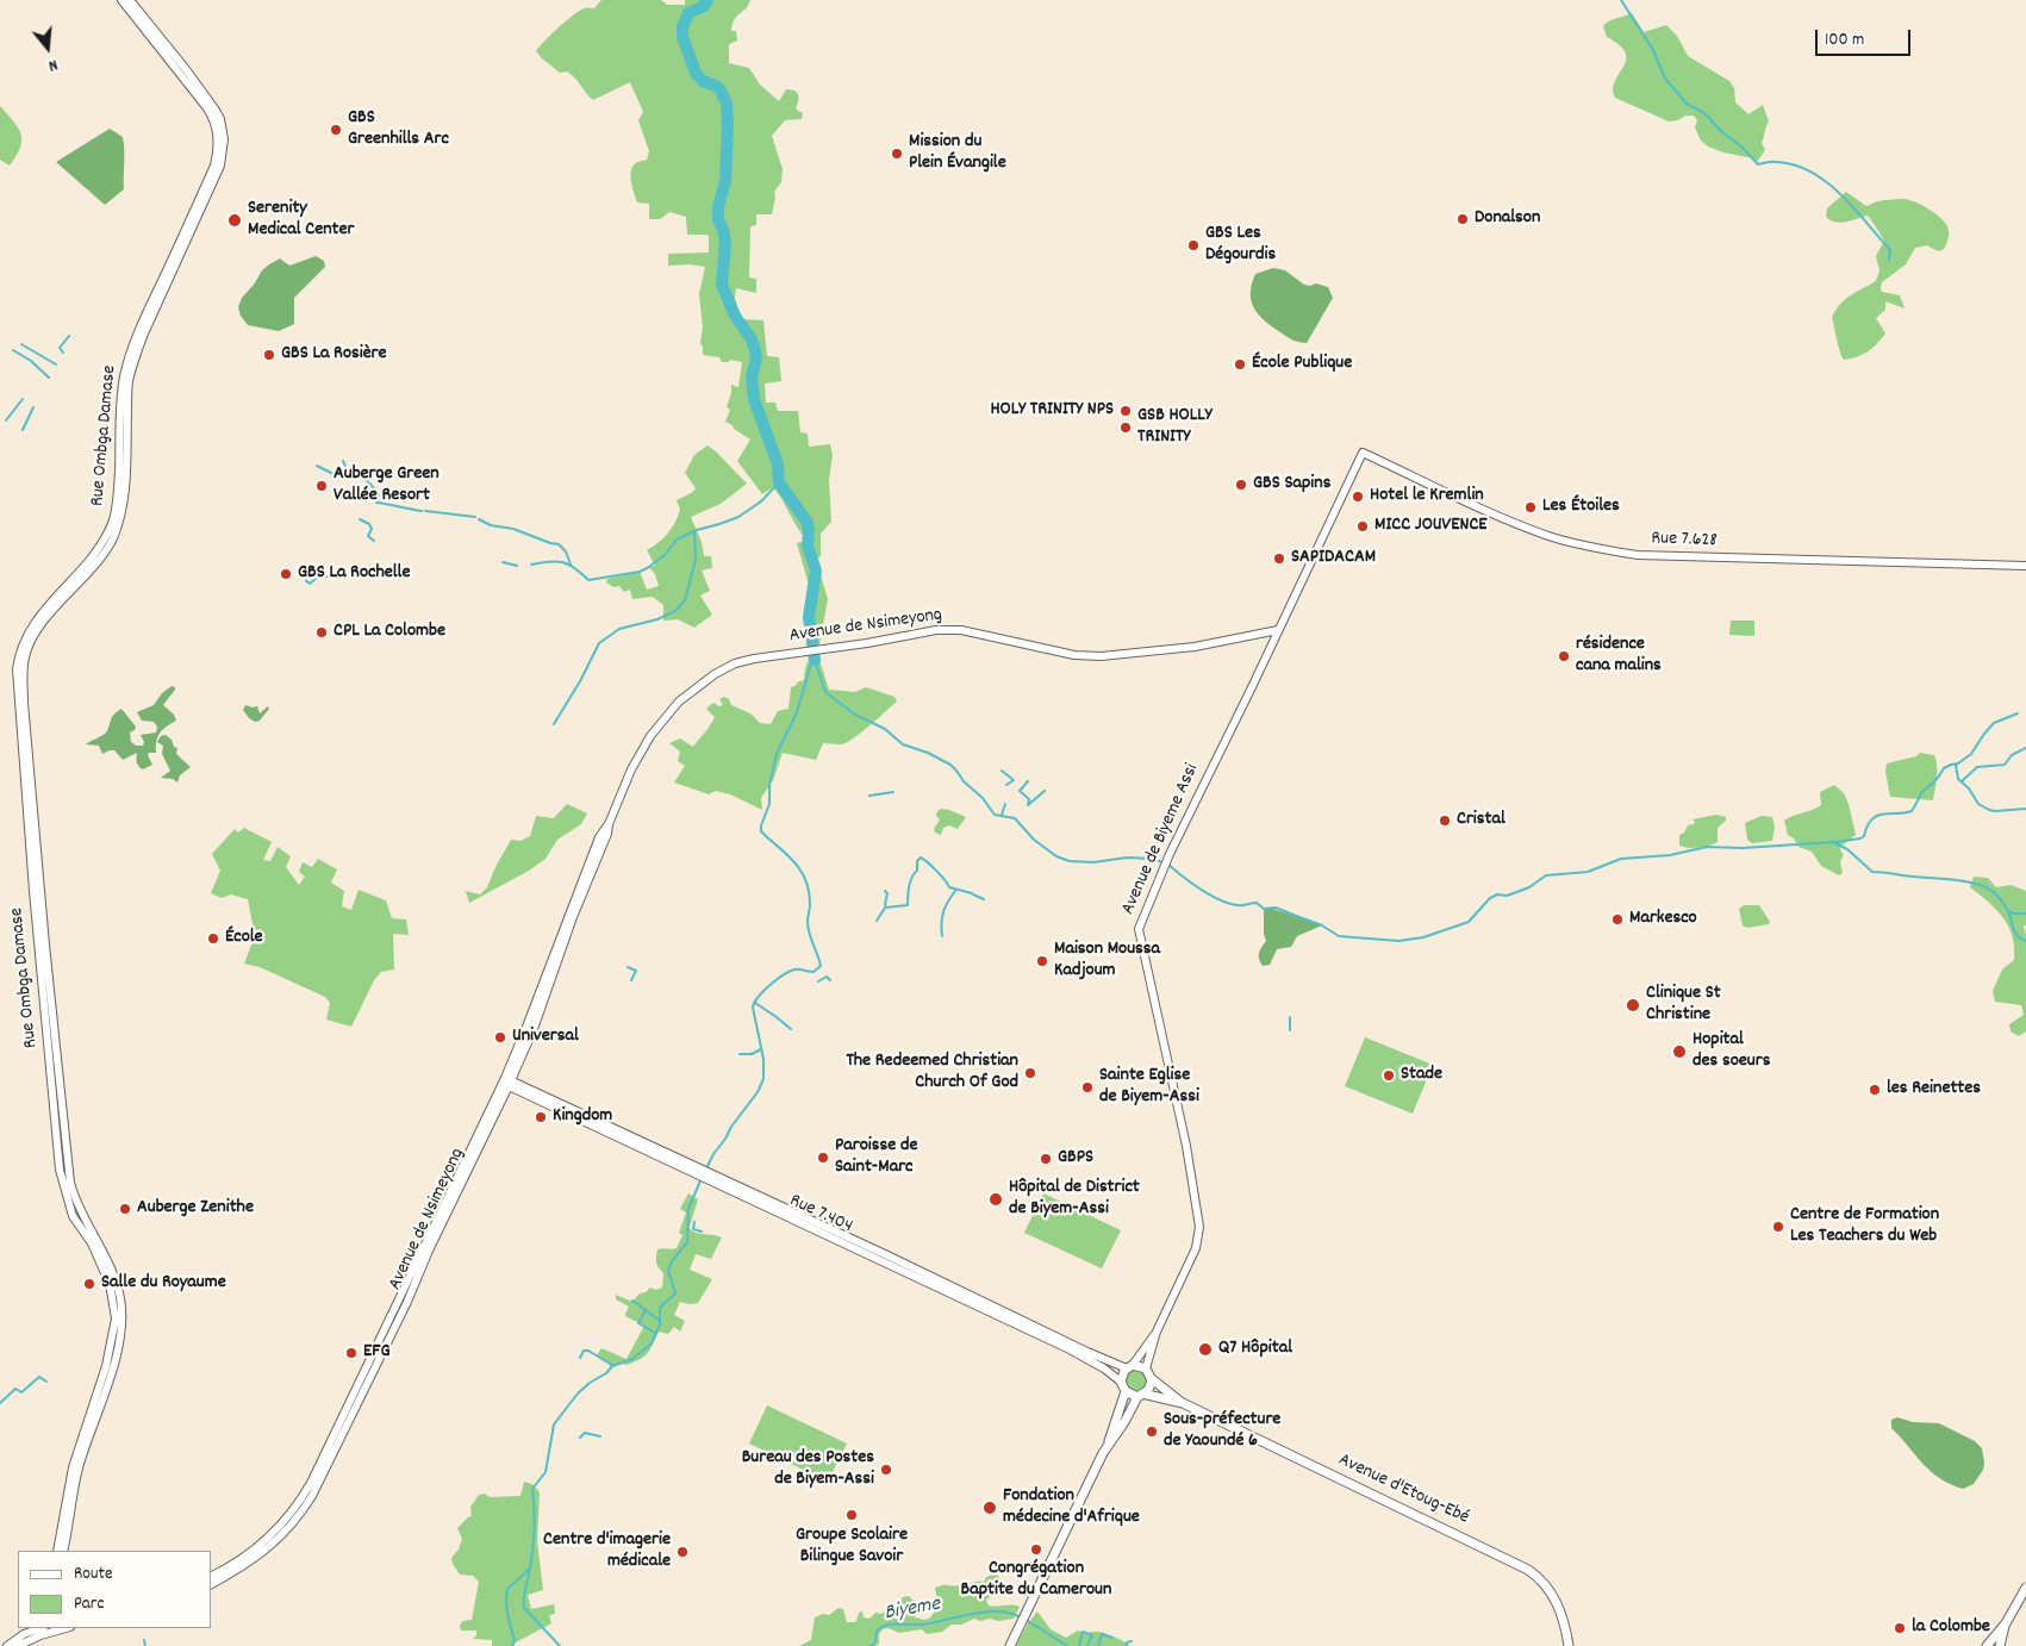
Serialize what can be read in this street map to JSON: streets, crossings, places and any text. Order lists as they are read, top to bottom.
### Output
{
  "streets": {
    "main road": [
      "Rue Ombga Damase",
      "Rue 7.628",
      "Avenue de Nsimeyong",
      "Avenue de Biyeme Assi",
      "Rue 7.404",
      "Avenue d'Etoug-Ebé"
    ]
  },
  "crossings": [
    ["Rue 7.628", "Avenue de Biyeme Assi"],
    ["Avenue de Nsimeyong", "Avenue de Biyeme Assi"],
    ["Avenue de Nsimeyong", "Rue 7.404"],
    ["Avenue de Biyeme Assi", "Rue 7.404"]
  ],
  "water": ["Biyeme"],
  "places": [
    "GBS Greenhills Arc",
    "Mission du Plein Évangile",
    "Donalson",
    "Serenity Medical Center",
    "GBS Les Dégourdis",
    "GBS La Rosière",
    "École Publique",
    "HOLY TRINITY NPS",
    "GSB HOLLY TRINITY",
    "GBS Sapins",
    "Auberge Green Vallée Resort",
    "Hotel le Kremlin",
    "Les Étoiles",
    "MICC JOUVENCE",
    "SAPIDACAM",
    "GBS La Rochelle",
    "CPL La Colombe",
    "résidence cana malins",
    "Cristal",
    "Markesco",
    "École",
    "Maison Moussa Kadjoum",
    "Clinique St Christine",
    "Universal",
    "Hopital des soeurs",
    "The Redeemed Christian Church Of God",
    "Stade",
    "Sainte Eglise de Biyem-Assi",
    "les Reinettes",
    "Kingdom",
    "Paroisse de Saint-Marc",
    "GBPS",
    "Hôpital de District de Biyem-Assi",
    "Auberge Zenithe",
    "Centre de Formation Les Teachers du Web",
    "Salle du Royaume",
    "Q7 Hôpital",
    "EFG",
    "Sous-préfecture de Yaoundé 6",
    "Bureau des Postes de Biyem-Assi",
    "Fondation médecine d'Afrique",
    "Groupe Scolaire Bilingue Savoir",
    "Congrégation Baptite du Cameroun",
    "Centre d'imagerie médicale",
    "la Colombe"
  ],
  "legend": ["Route", "Parc"],
  "scale_bar": "100 m",
  "north": "bottom"
}
